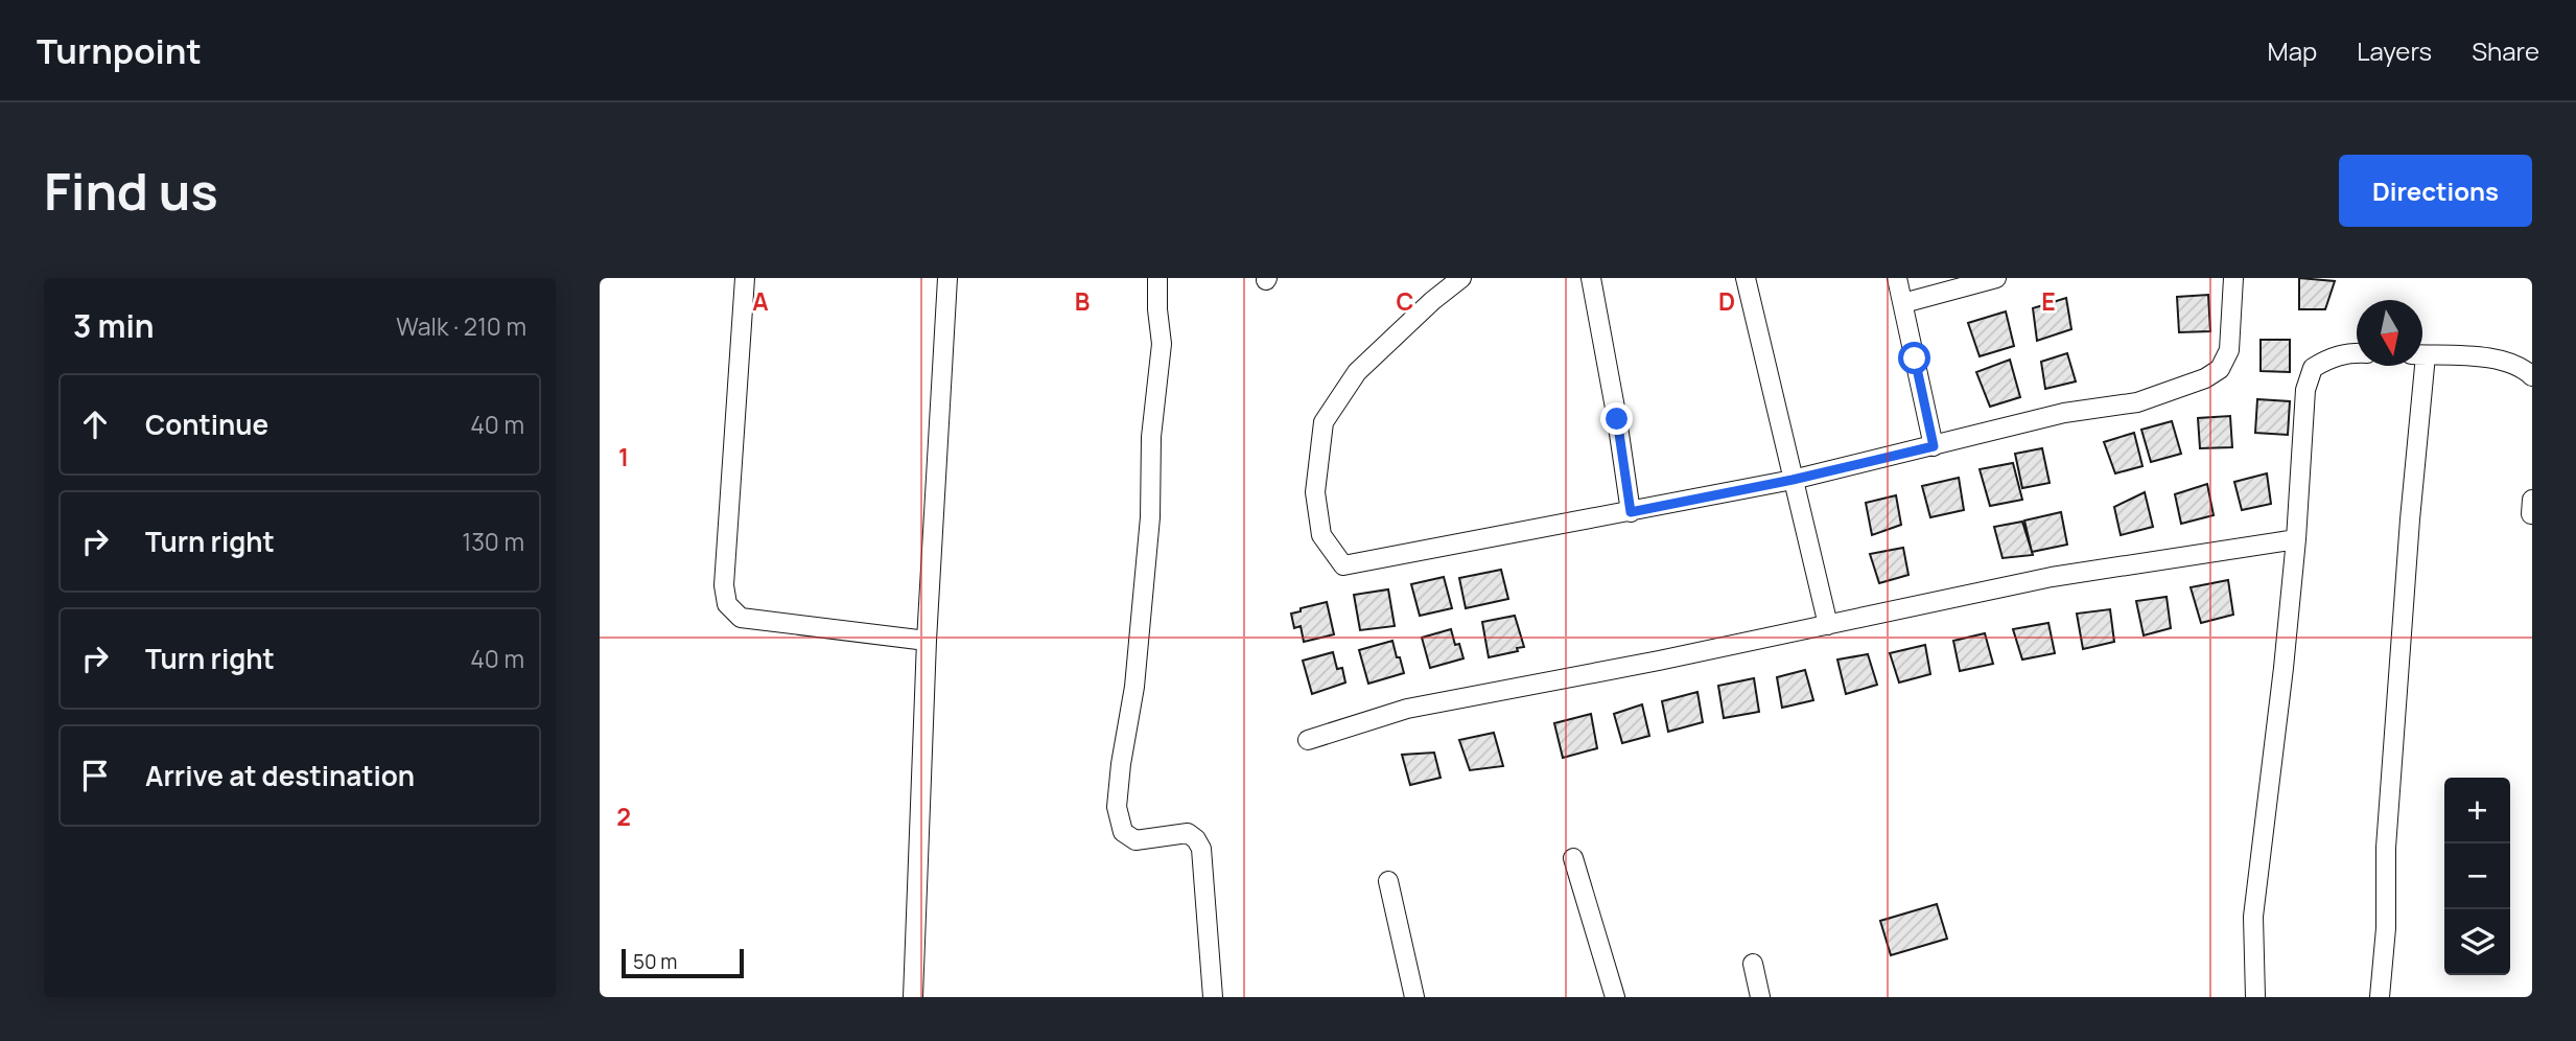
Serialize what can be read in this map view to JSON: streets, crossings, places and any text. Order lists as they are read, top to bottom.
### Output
{
  "scale_bar": "50 m",
  "north": "bottom",
  "page": {
    "header": "Turnpoint",
    "nav": ["Map", "Layers", "Share"],
    "buttons": "Directions",
    "title": "Find us",
    "heading": ["3 min", "Walk · 210 m"],
    "list": [
      ["Continue", "40 m"],
      ["Turn right", "130 m"],
      ["Turn right", "40 m"],
      "Arrive at destination"
    ],
    "map_buttons": ["+", "−"],
    "scale": "50 m"
  },
  "grid": {
    "columns": [
      "A",
      "B",
      "C",
      "D",
      "E"
    ],
    "rows": ["1", "2"]
  }
}
